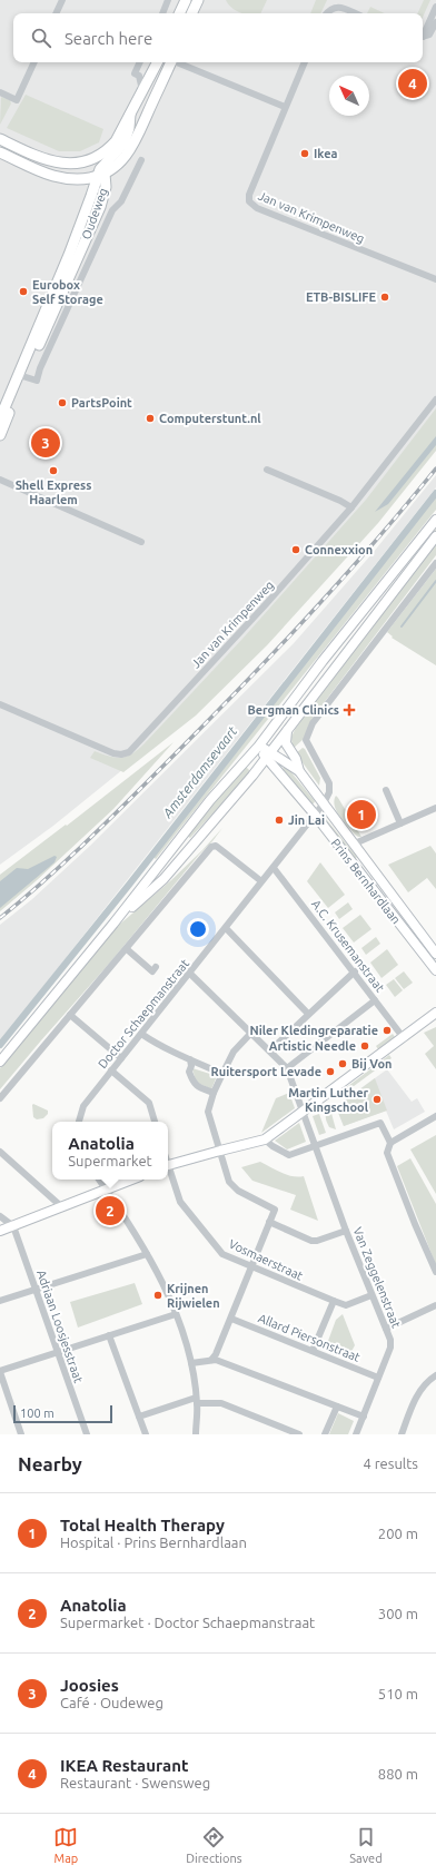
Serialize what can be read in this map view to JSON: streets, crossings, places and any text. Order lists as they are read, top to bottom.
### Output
{
  "streets": {
    "main road": ["Oudeweg", "Prins Bernhardlaan"],
    "street": [
      "Jan van Krimpenweg",
      "A.C. Krusemanstraat",
      "Doctor Schaepmanstraat",
      "Vosmaerstraat",
      "Van Zeggelenstraat",
      "Adriaan Loosjesstraat",
      "Allard Piersonstraat"
    ]
  },
  "crossings": [
    ["Prins Bernhardlaan", "Doctor Schaepmanstraat"],
    ["A.C. Krusemanstraat", "Doctor Schaepmanstraat"],
    ["Vosmaerstraat", "Van Zeggelenstraat"],
    ["Van Zeggelenstraat", "Allard Piersonstraat"]
  ],
  "water": ["Amsterdamsevaart"],
  "places": {
    "other": [
      "Ikea",
      "Eurobox Self Storage",
      "ETB-BISLIFE",
      "PartsPoint",
      "Computerstunt.nl",
      "Shell Express Haarlem",
      "Connexxion",
      "Jin Lai",
      "Niler Kledingreparatie",
      "Artistic Needle",
      "Bij Von",
      "Ruitersport Levade",
      "Martin Luther Kingschool",
      "Krijnen Rijwielen"
    ],
    "health": ["Bergman Clinics"]
  },
  "scale_bar": "100 m",
  "north": "top left",
  "page": {
    "search": "Search here",
    "pins": [
      "4",
      "3",
      "1",
      "2"
    ],
    "popup": ["Anatolia", "Supermarket"],
    "scale": "100 m",
    "heading": ["Nearby", "4 results"],
    "list": [
      {
        "mark": "1",
        "name": "Total Health Therapy",
        "note": "Hospital · Prins Bernhardlaan",
        "value": "200 m"
      },
      {
        "mark": "2",
        "name": "Anatolia",
        "note": "Supermarket · Doctor Schaepmanstraat",
        "value": "300 m"
      },
      {
        "mark": "3",
        "name": "Joosies",
        "note": "Café · Oudeweg",
        "value": "510 m"
      },
      {
        "mark": "4",
        "name": "IKEA Restaurant",
        "note": "Restaurant · Swensweg",
        "value": "880 m"
      }
    ],
    "nav": ["Map", "Directions", "Saved"]
  }
}
